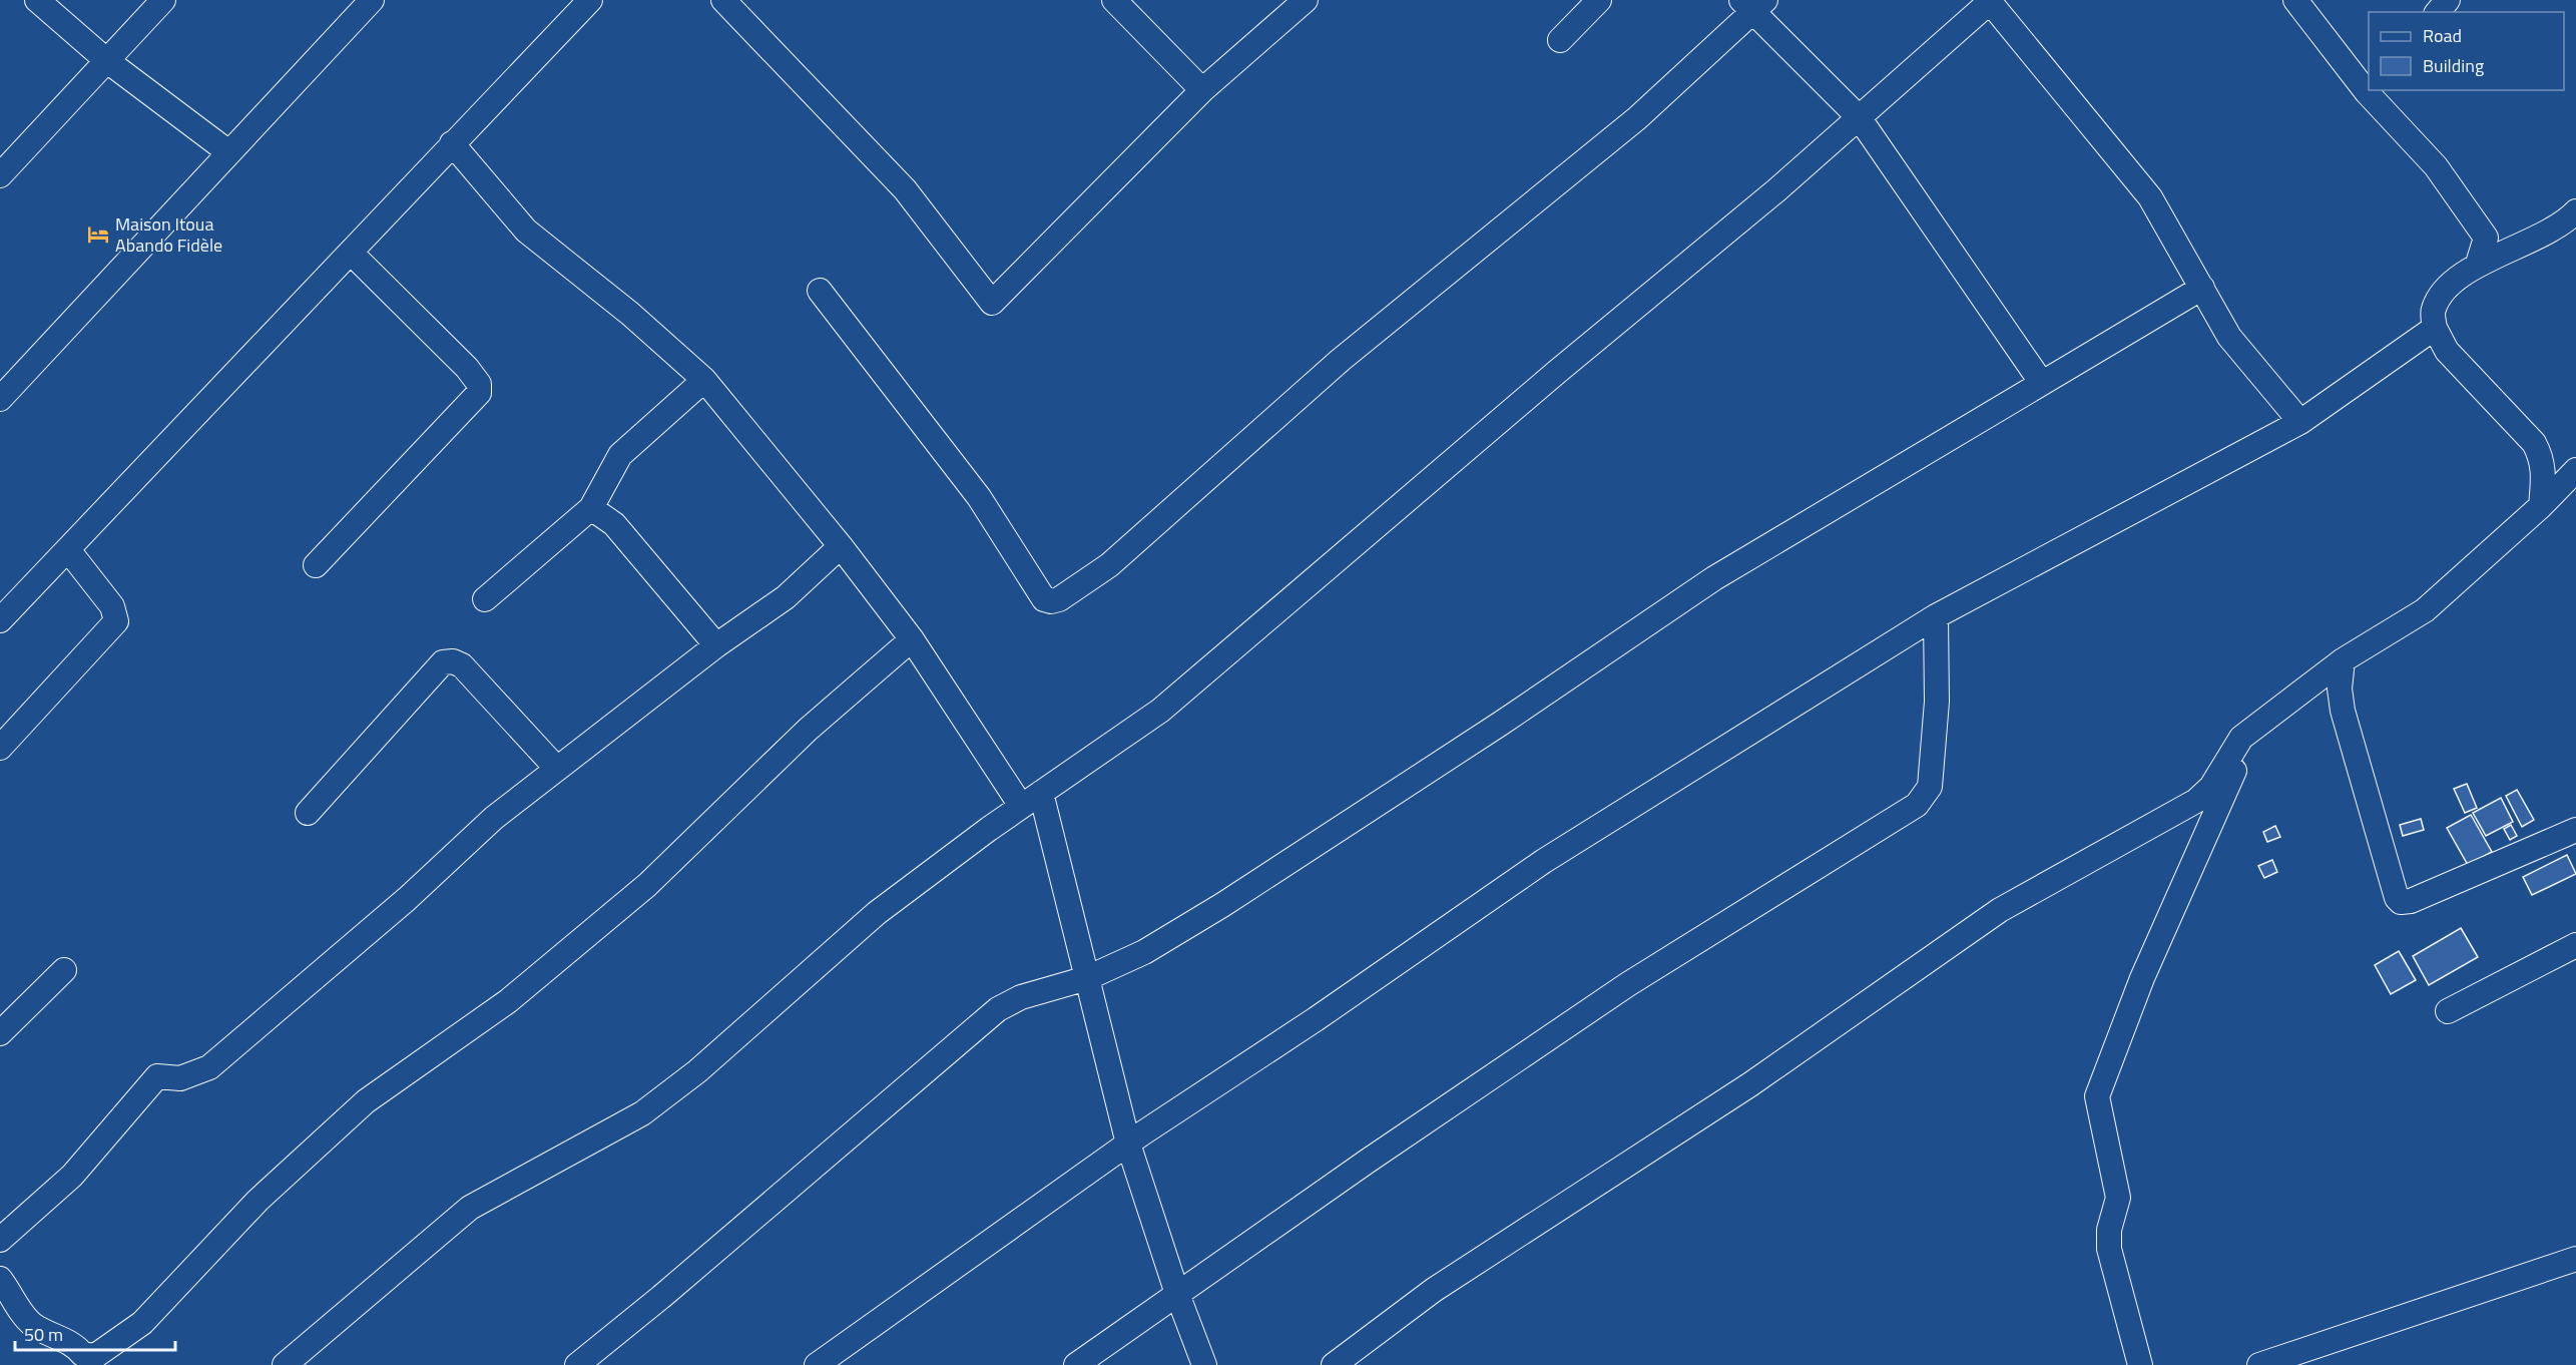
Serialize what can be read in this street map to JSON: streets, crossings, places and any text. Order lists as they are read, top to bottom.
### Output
{
  "places": {
    "hotel": ["Maison Itoua Abando Fidèle"]
  },
  "legend": ["Road", "Building"],
  "scale_bar": "50 m"
}
